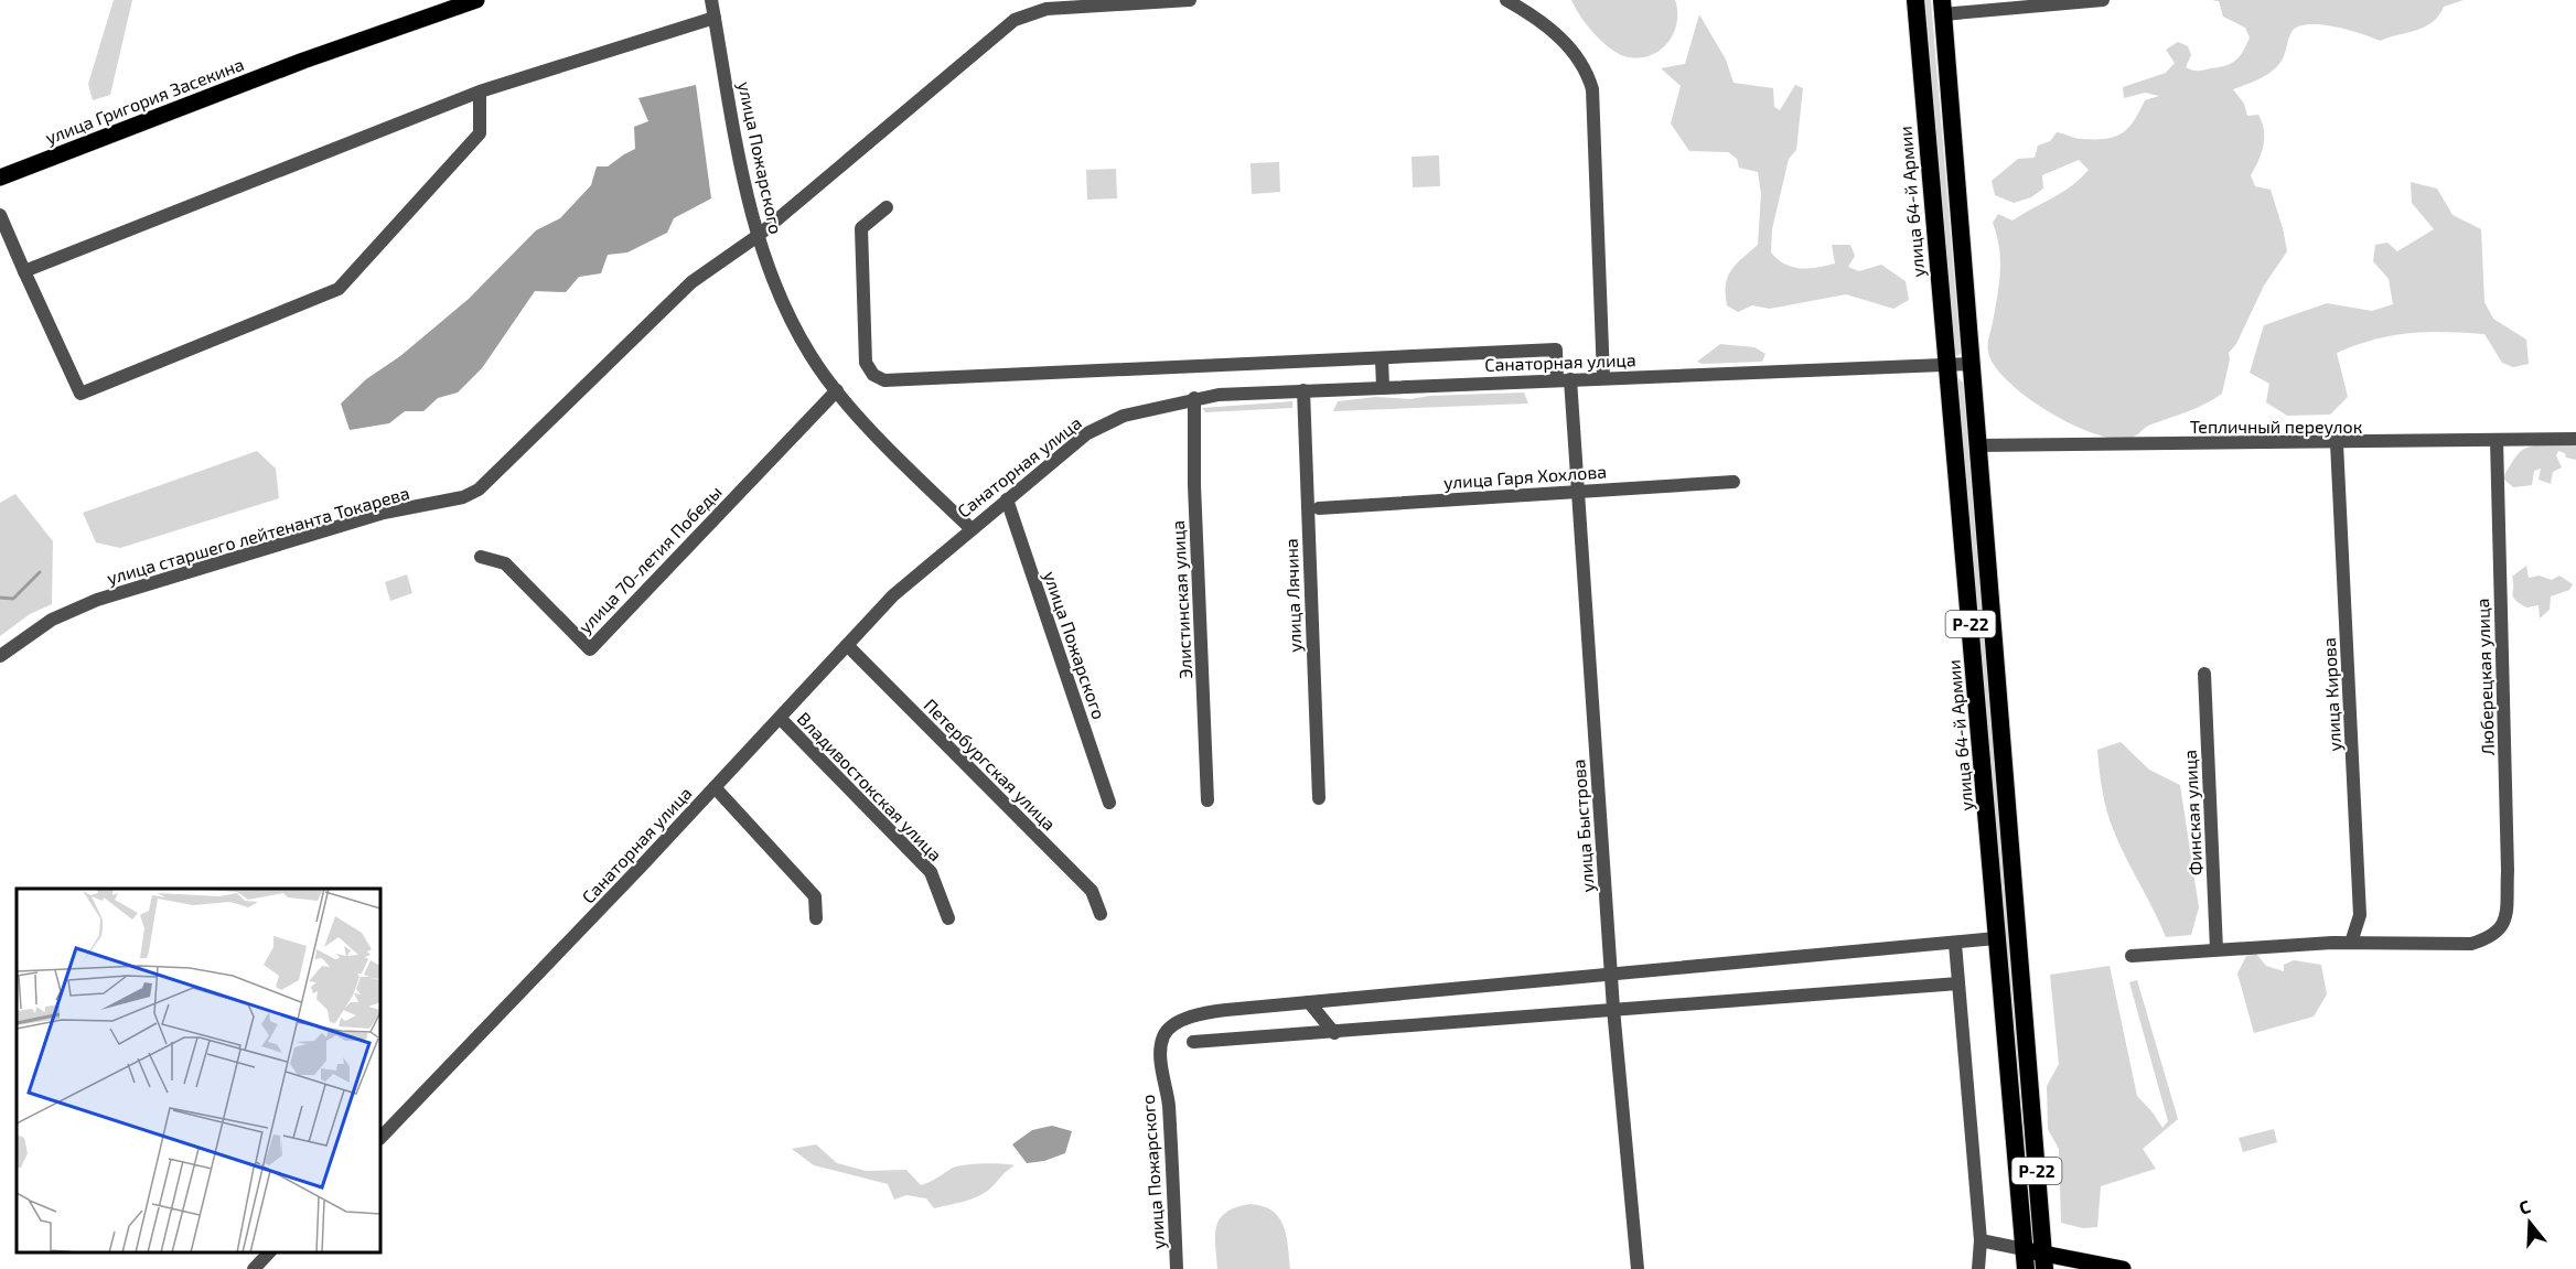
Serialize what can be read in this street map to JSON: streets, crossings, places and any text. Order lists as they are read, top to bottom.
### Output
{
  "streets": {
    "highway": ["улица 64-й Армии", "Р-22"],
    "main road": ["улица Григория Засекина"],
    "street": [
      "улица Пожарского",
      "Санаторная улица",
      "Тепличный переулок",
      "улица Гаря Хохлова",
      "улица старшего лейтенанта Токарева",
      "улица 70-летия Победы",
      "улица Лячина",
      "Элистинская улица",
      "Люберецкая улица",
      "улица Кирова",
      "Петербургская улица",
      "Владивостокская улица",
      "Финская улица",
      "улица Быстрова"
    ]
  },
  "crossings": [
    ["улица Пожарского", "Санаторная улица"],
    ["улица Пожарского", "улица старшего лейтенанта Токарева"],
    ["улица Пожарского", "улица 70-летия Победы"],
    ["улица 64-й Армии", "Санаторная улица"],
    ["Санаторная улица", "улица Лячина"],
    ["Санаторная улица", "Элистинская улица"],
    ["Санаторная улица", "Р-22"],
    ["Санаторная улица", "Петербургская улица"],
    ["Санаторная улица", "Владивостокская улица"],
    ["Санаторная улица", "улица Быстрова"],
    ["Тепличный переулок", "Р-22"],
    ["Тепличный переулок", "Люберецкая улица"],
    ["Тепличный переулок", "улица Кирова"],
    ["улица Гаря Хохлова", "улица Быстрова"],
    ["Люберецкая улица", "улица Кирова"]
  ],
  "north": "top"
}
